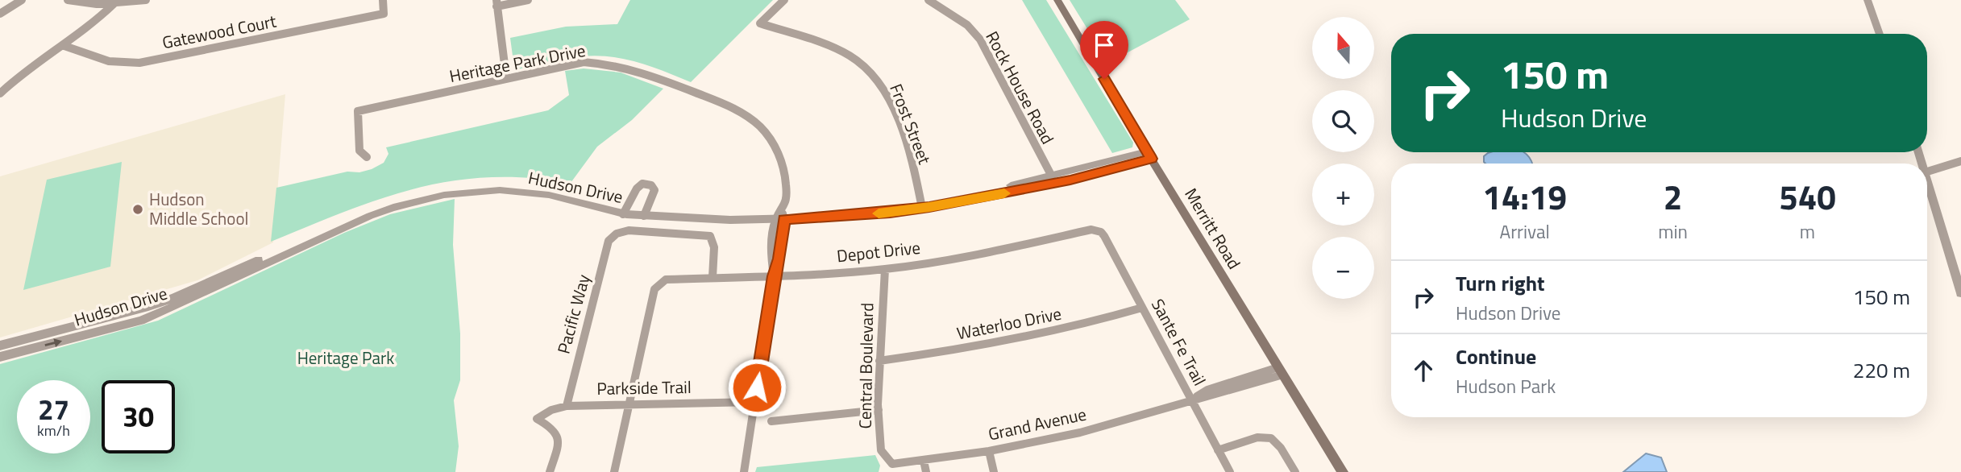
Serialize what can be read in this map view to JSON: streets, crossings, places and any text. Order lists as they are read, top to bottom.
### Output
{
  "streets": {
    "main road": ["Merritt Road"],
    "street": [
      "Gatewood Court",
      "Heritage Park Drive",
      "Rock House Road",
      "Frost Street",
      "Hudson Drive",
      "Depot Drive",
      "Pacific Way",
      "Waterloo Drive",
      "Sante Fe Trail",
      "Central Boulevard",
      "Parkside Trail",
      "Grand Avenue"
    ]
  },
  "crossings": [
    ["Heritage Park Drive", "Hudson Drive"],
    ["Heritage Park Drive", "Depot Drive"],
    ["Heritage Park Drive", "Parkside Trail"],
    ["Rock House Road", "Hudson Drive"],
    ["Frost Street", "Hudson Drive"],
    ["Hudson Drive", "Merritt Road"],
    ["Merritt Road", "Grand Avenue"],
    ["Depot Drive", "Pacific Way"],
    ["Depot Drive", "Sante Fe Trail"],
    ["Depot Drive", "Central Boulevard"],
    ["Depot Drive", "Parkside Trail"],
    ["Pacific Way", "Parkside Trail"],
    ["Waterloo Drive", "Sante Fe Trail"],
    ["Waterloo Drive", "Central Boulevard"],
    ["Sante Fe Trail", "Grand Avenue"],
    ["Central Boulevard", "Grand Avenue"]
  ],
  "parks": ["Heritage Park"],
  "places": ["Hudson Middle School"],
  "north": "top",
  "page": {
    "map_buttons": ["+", "−"],
    "turn": ["150 m", "Hudson Drive"],
    "eta": [
      "14:19",
      "Arrival",
      "2",
      "min",
      "540",
      "m"
    ],
    "list": [
      {
        "name": "Turn right",
        "note": "Hudson Drive",
        "value": "150 m"
      },
      {
        "name": "Continue",
        "note": "Hudson Park",
        "value": "220 m"
      }
    ],
    "speed": "27 km/h",
    "limit": "30"
  }
}
